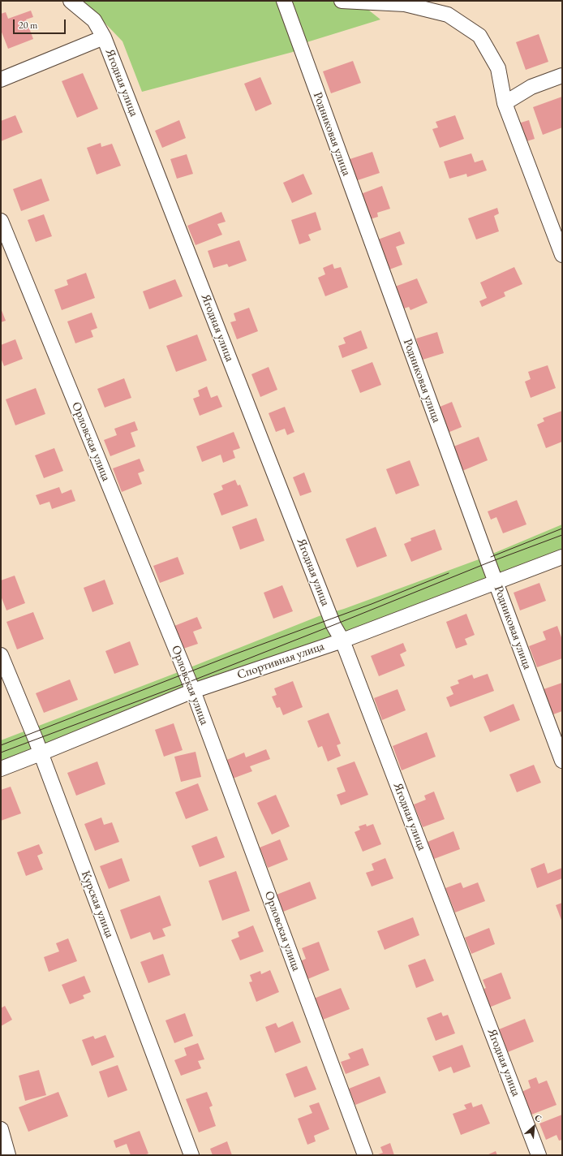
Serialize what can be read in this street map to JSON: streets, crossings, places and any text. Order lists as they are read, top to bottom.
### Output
{
  "streets": {
    "street": [
      "Ягодная улица",
      "Родниковая улица",
      "Орловская улица",
      "Спортивная улица",
      "Курская улица"
    ]
  },
  "crossings": [
    ["Ягодная улица", "Спортивная улица"],
    ["Родниковая улица", "Спортивная улица"],
    ["Орловская улица", "Спортивная улица"],
    ["Спортивная улица", "Курская улица"]
  ],
  "scale_bar": "20 m",
  "north": "top right"
}
